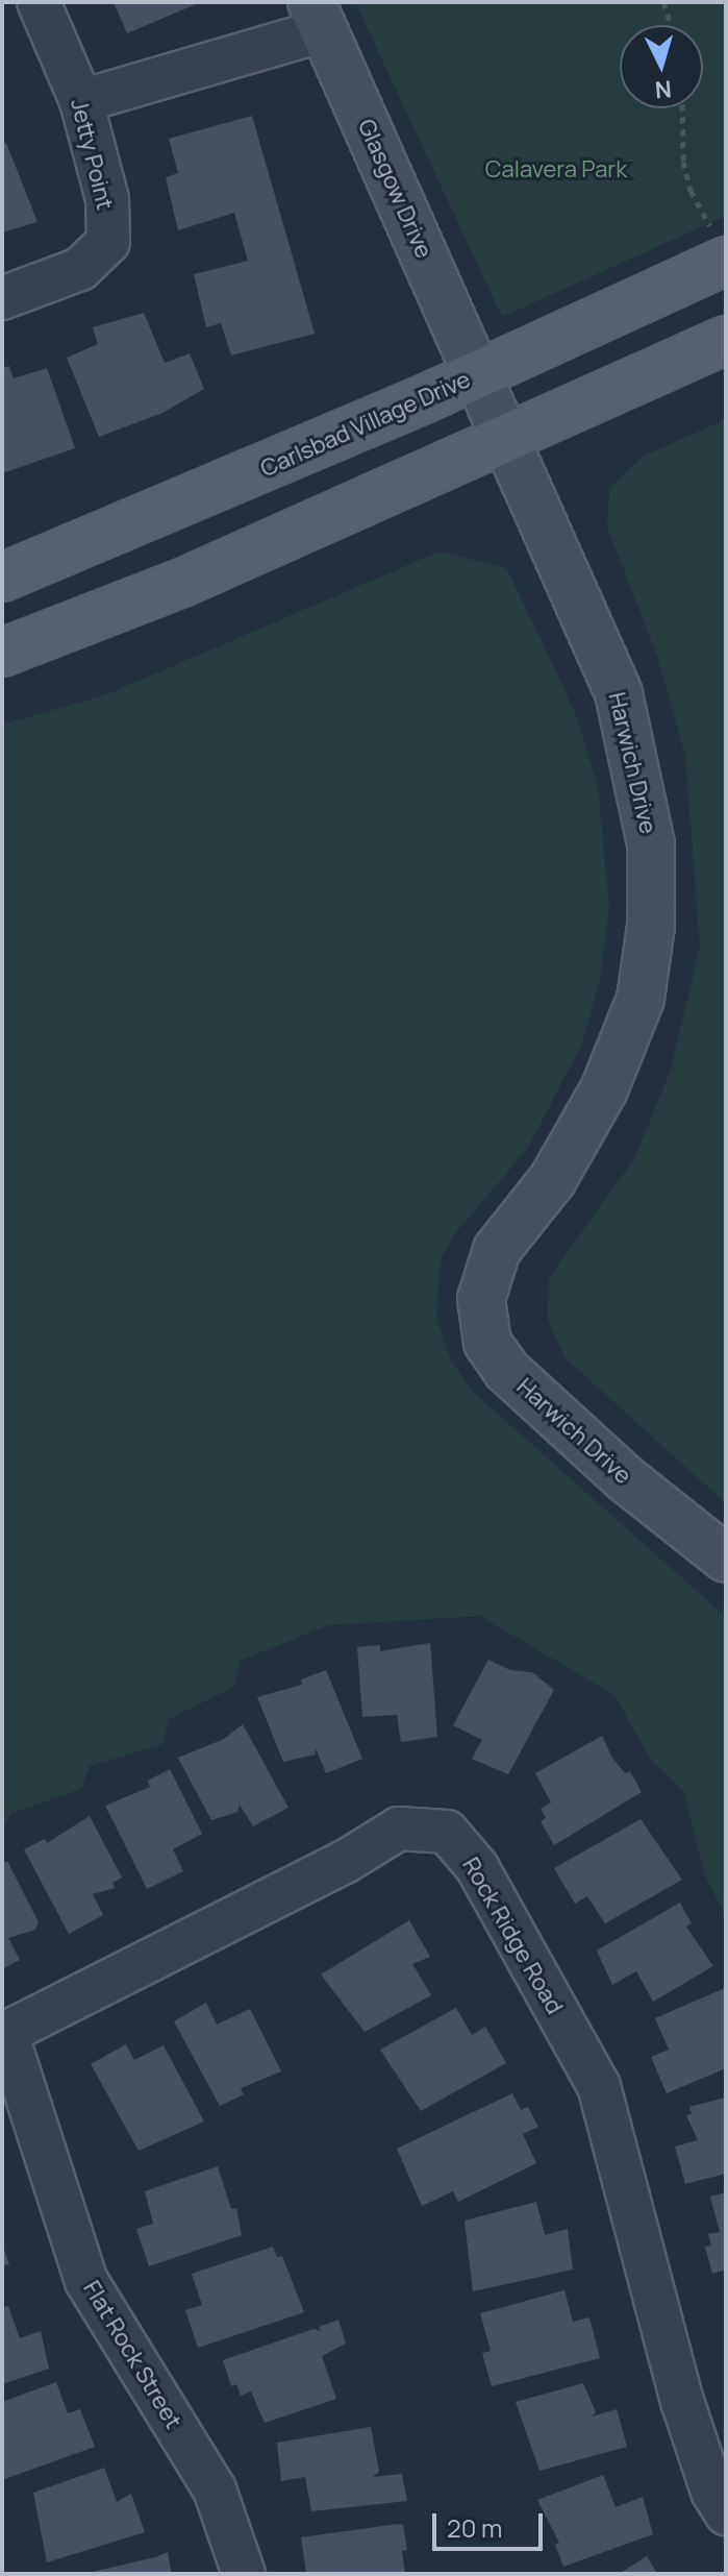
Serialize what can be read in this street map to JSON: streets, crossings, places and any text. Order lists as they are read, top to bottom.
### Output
{
  "streets": {
    "main road": ["Carlsbad Village Drive"],
    "street": [
      "Jetty Point",
      "Glasgow Drive",
      "Harwich Drive",
      "Rock Ridge Road",
      "Flat Rock Street"
    ]
  },
  "crossings": [
    ["Glasgow Drive", "Carlsbad Village Drive"],
    ["Glasgow Drive", "Harwich Drive"],
    ["Rock Ridge Road", "Flat Rock Street"]
  ],
  "parks": ["Calavera Park"],
  "scale_bar": "20 m",
  "north": "bottom"
}
